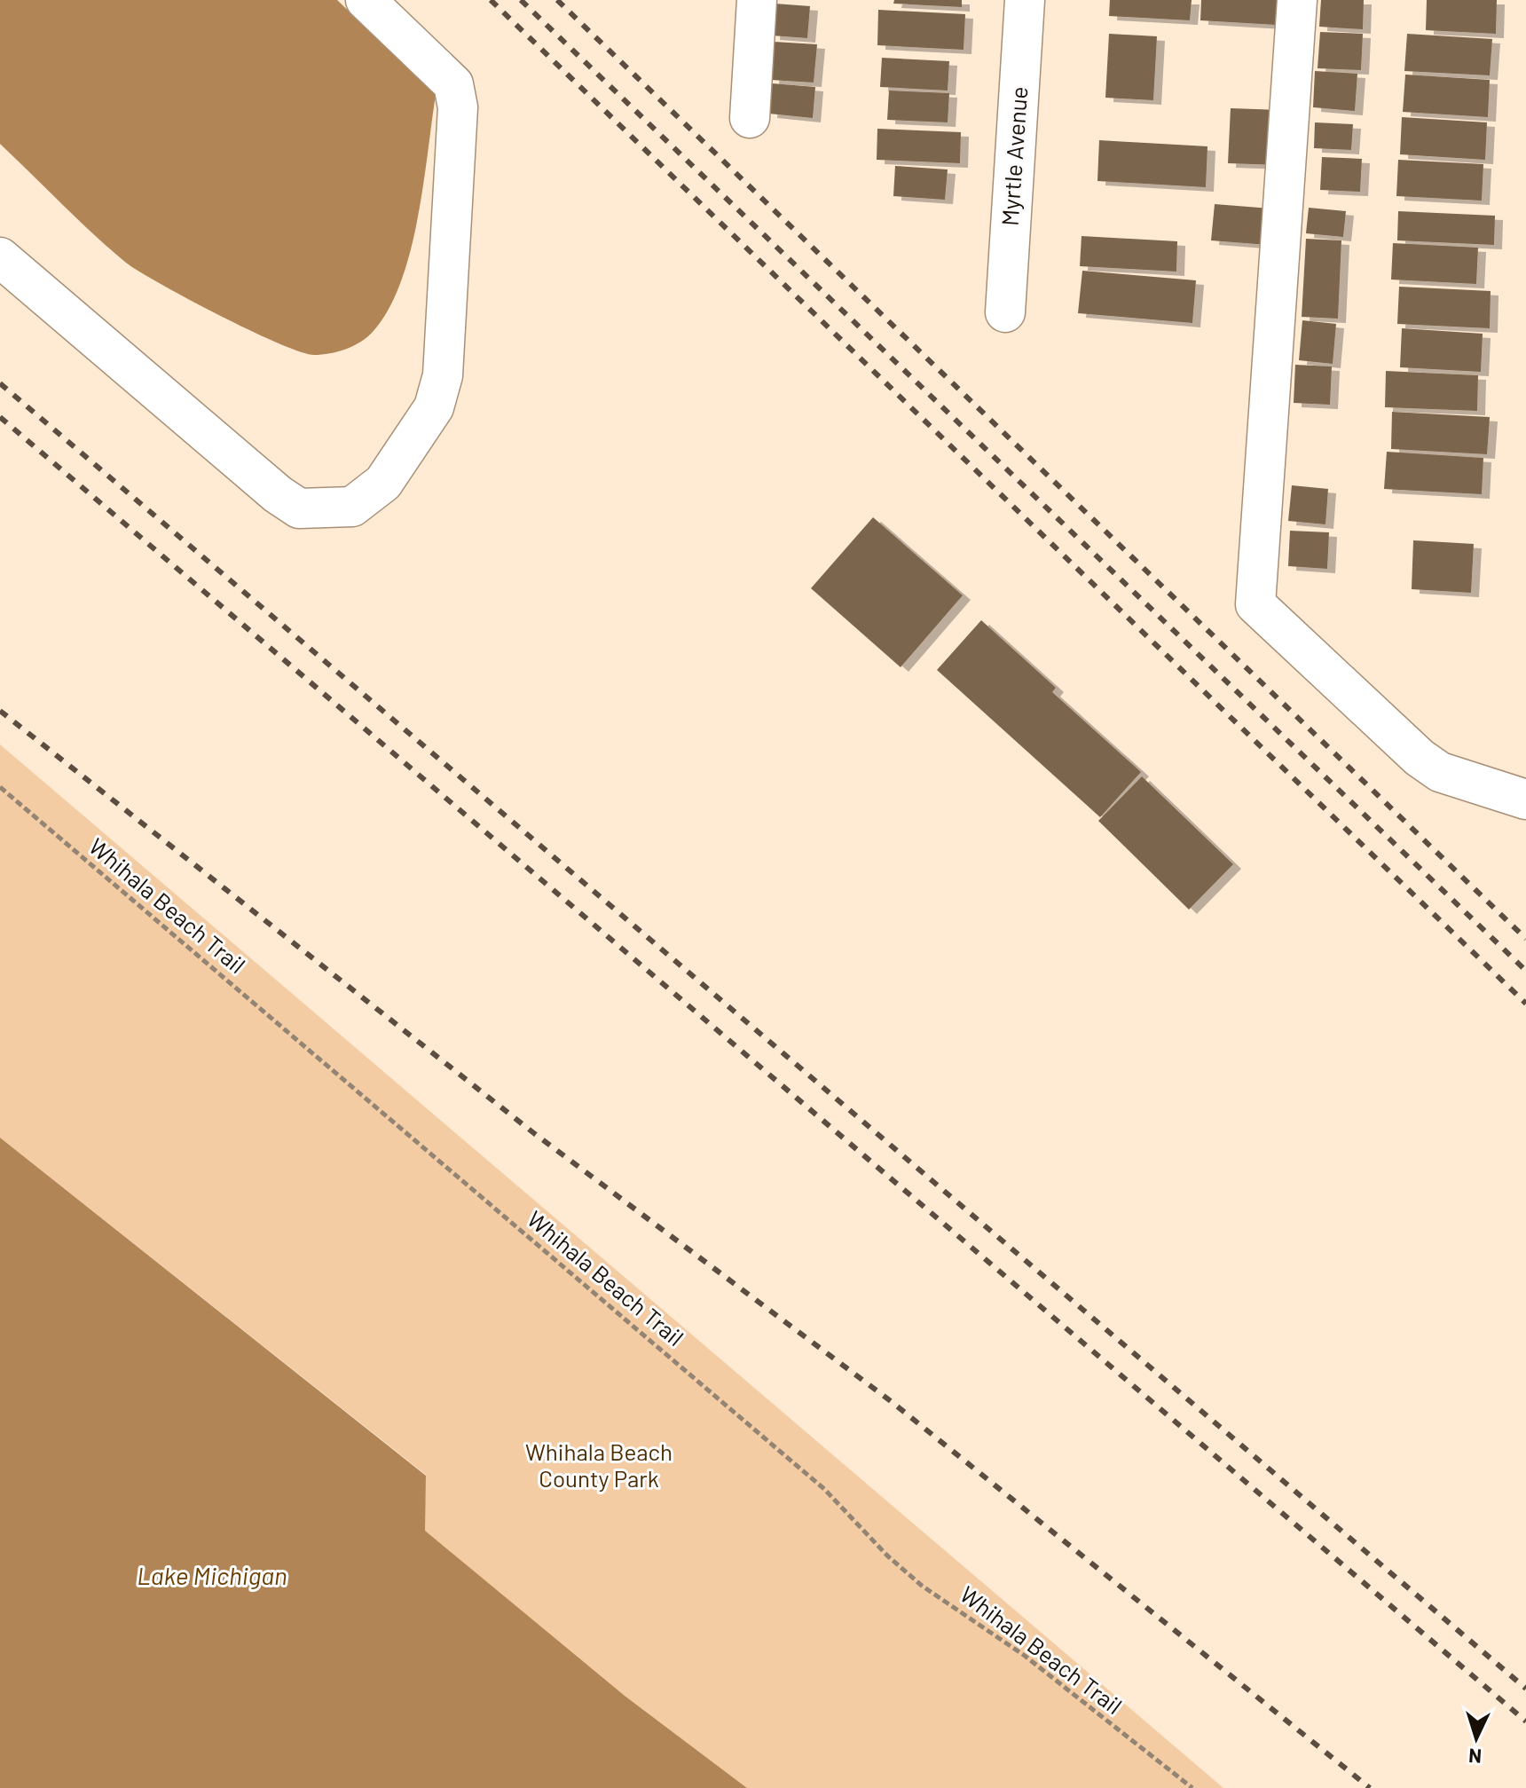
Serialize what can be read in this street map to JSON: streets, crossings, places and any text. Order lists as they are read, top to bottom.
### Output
{
  "streets": {
    "street": ["Myrtle Avenue"],
    "path": ["Whihala Beach Trail"]
  },
  "water": ["Lake Michigan"],
  "parks": ["Whihala Beach County Park"],
  "north": "bottom"
}
